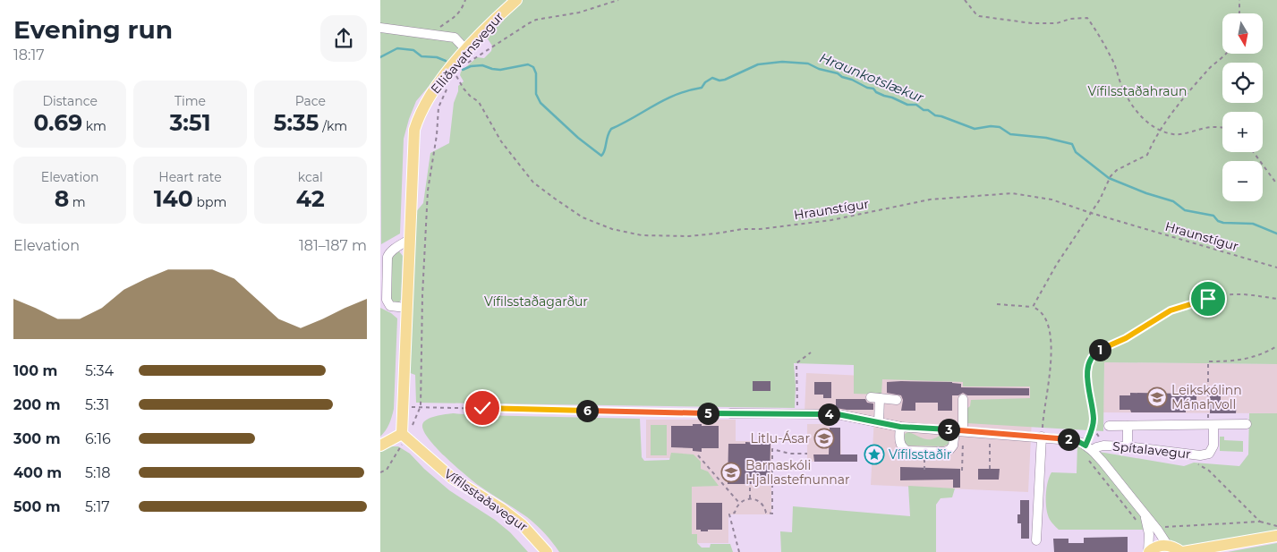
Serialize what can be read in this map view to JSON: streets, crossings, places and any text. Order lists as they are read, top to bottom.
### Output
{
  "streets": {
    "main road": ["Elliðavatnsvegur", "Vífilsstaðavegur"],
    "street": ["Spítalavegur"],
    "path": ["Hraunstígur"]
  },
  "crossings": [
    ["Elliðavatnsvegur", "Vífilsstaðavegur"]
  ],
  "water": ["Hraunkotslækur"],
  "parks": ["Vífilsstaðahraun", "Vífilsstaðagarður"],
  "places": {
    "school or university": ["Leikskólinn Mánahvoll", "Litlu-Ásar", "Barnaskóli Hjallastefnunnar"],
    "place": ["Vífilsstaðir"]
  },
  "north": "bottom",
  "page": {
    "heading": ["Evening run", "18:17"],
    "map_buttons": ["+", "−"],
    "stats": [
      ["Distance", "0.69 km"],
      ["Time", "3:51"],
      ["Pace", "5:35 /km"],
      ["Elevation", "8 m"],
      ["Heart rate", "140 bpm"],
      ["kcal", "42"]
    ],
    "chart": ["Elevation", "181–187 m"],
    "pins": [
      "1",
      "6",
      "5",
      "4",
      "3",
      "2"
    ],
    "list": [
      {
        "name": "100 m",
        "note": "5:34"
      },
      {
        "name": "200 m",
        "note": "5:31"
      },
      {
        "name": "300 m",
        "note": "6:16"
      },
      {
        "name": "400 m",
        "note": "5:18"
      },
      {
        "name": "500 m",
        "note": "5:17"
      }
    ]
  }
}
